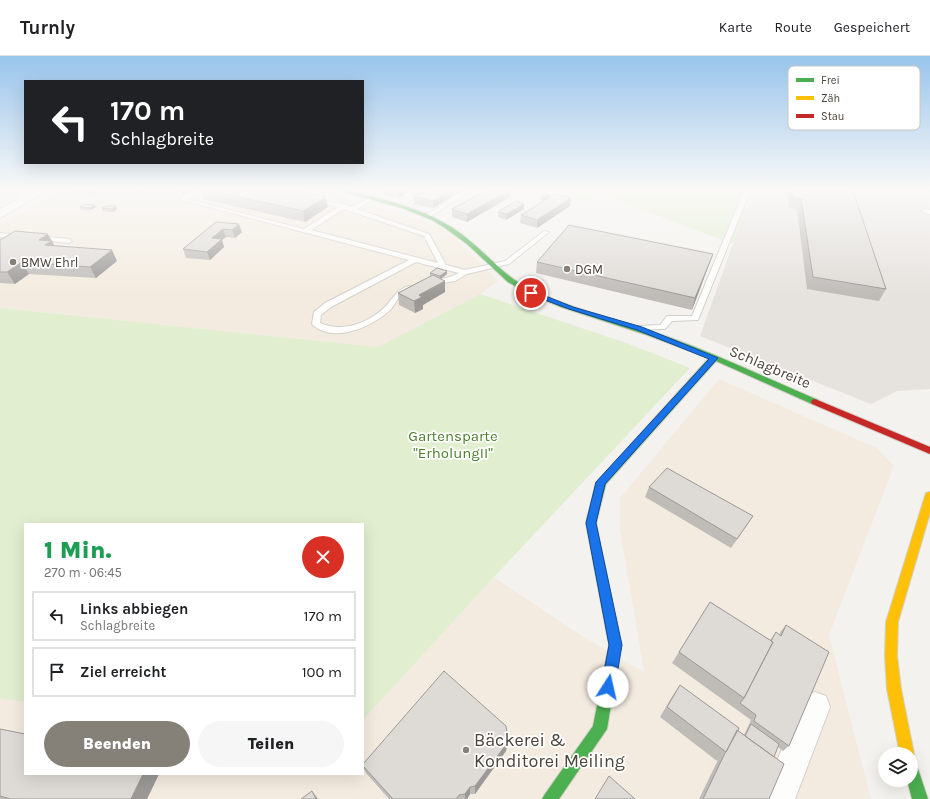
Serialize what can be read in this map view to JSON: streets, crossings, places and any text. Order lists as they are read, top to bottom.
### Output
{
  "streets": {
    "street": ["Schlagbreite"]
  },
  "parks": ["Gartensparte \"ErholungII\""],
  "places": ["BMW Ehrl", "DGM", "Bäckerei & Konditorei Meiling"],
  "legend": ["Frei", "Zäh", "Stau"],
  "page": {
    "header": "Turnly",
    "nav": ["Karte", "Route", "Gespeichert"],
    "turn": ["170 m", "Schlagbreite"],
    "heading": ["1 Min.", "270 m · 06:45"],
    "list": [
      {
        "name": "Links abbiegen",
        "note": "Schlagbreite",
        "value": "170 m"
      },
      {
        "name": "Ziel erreicht",
        "value": "100 m"
      }
    ],
    "buttons": ["Beenden", "Teilen"]
  }
}
